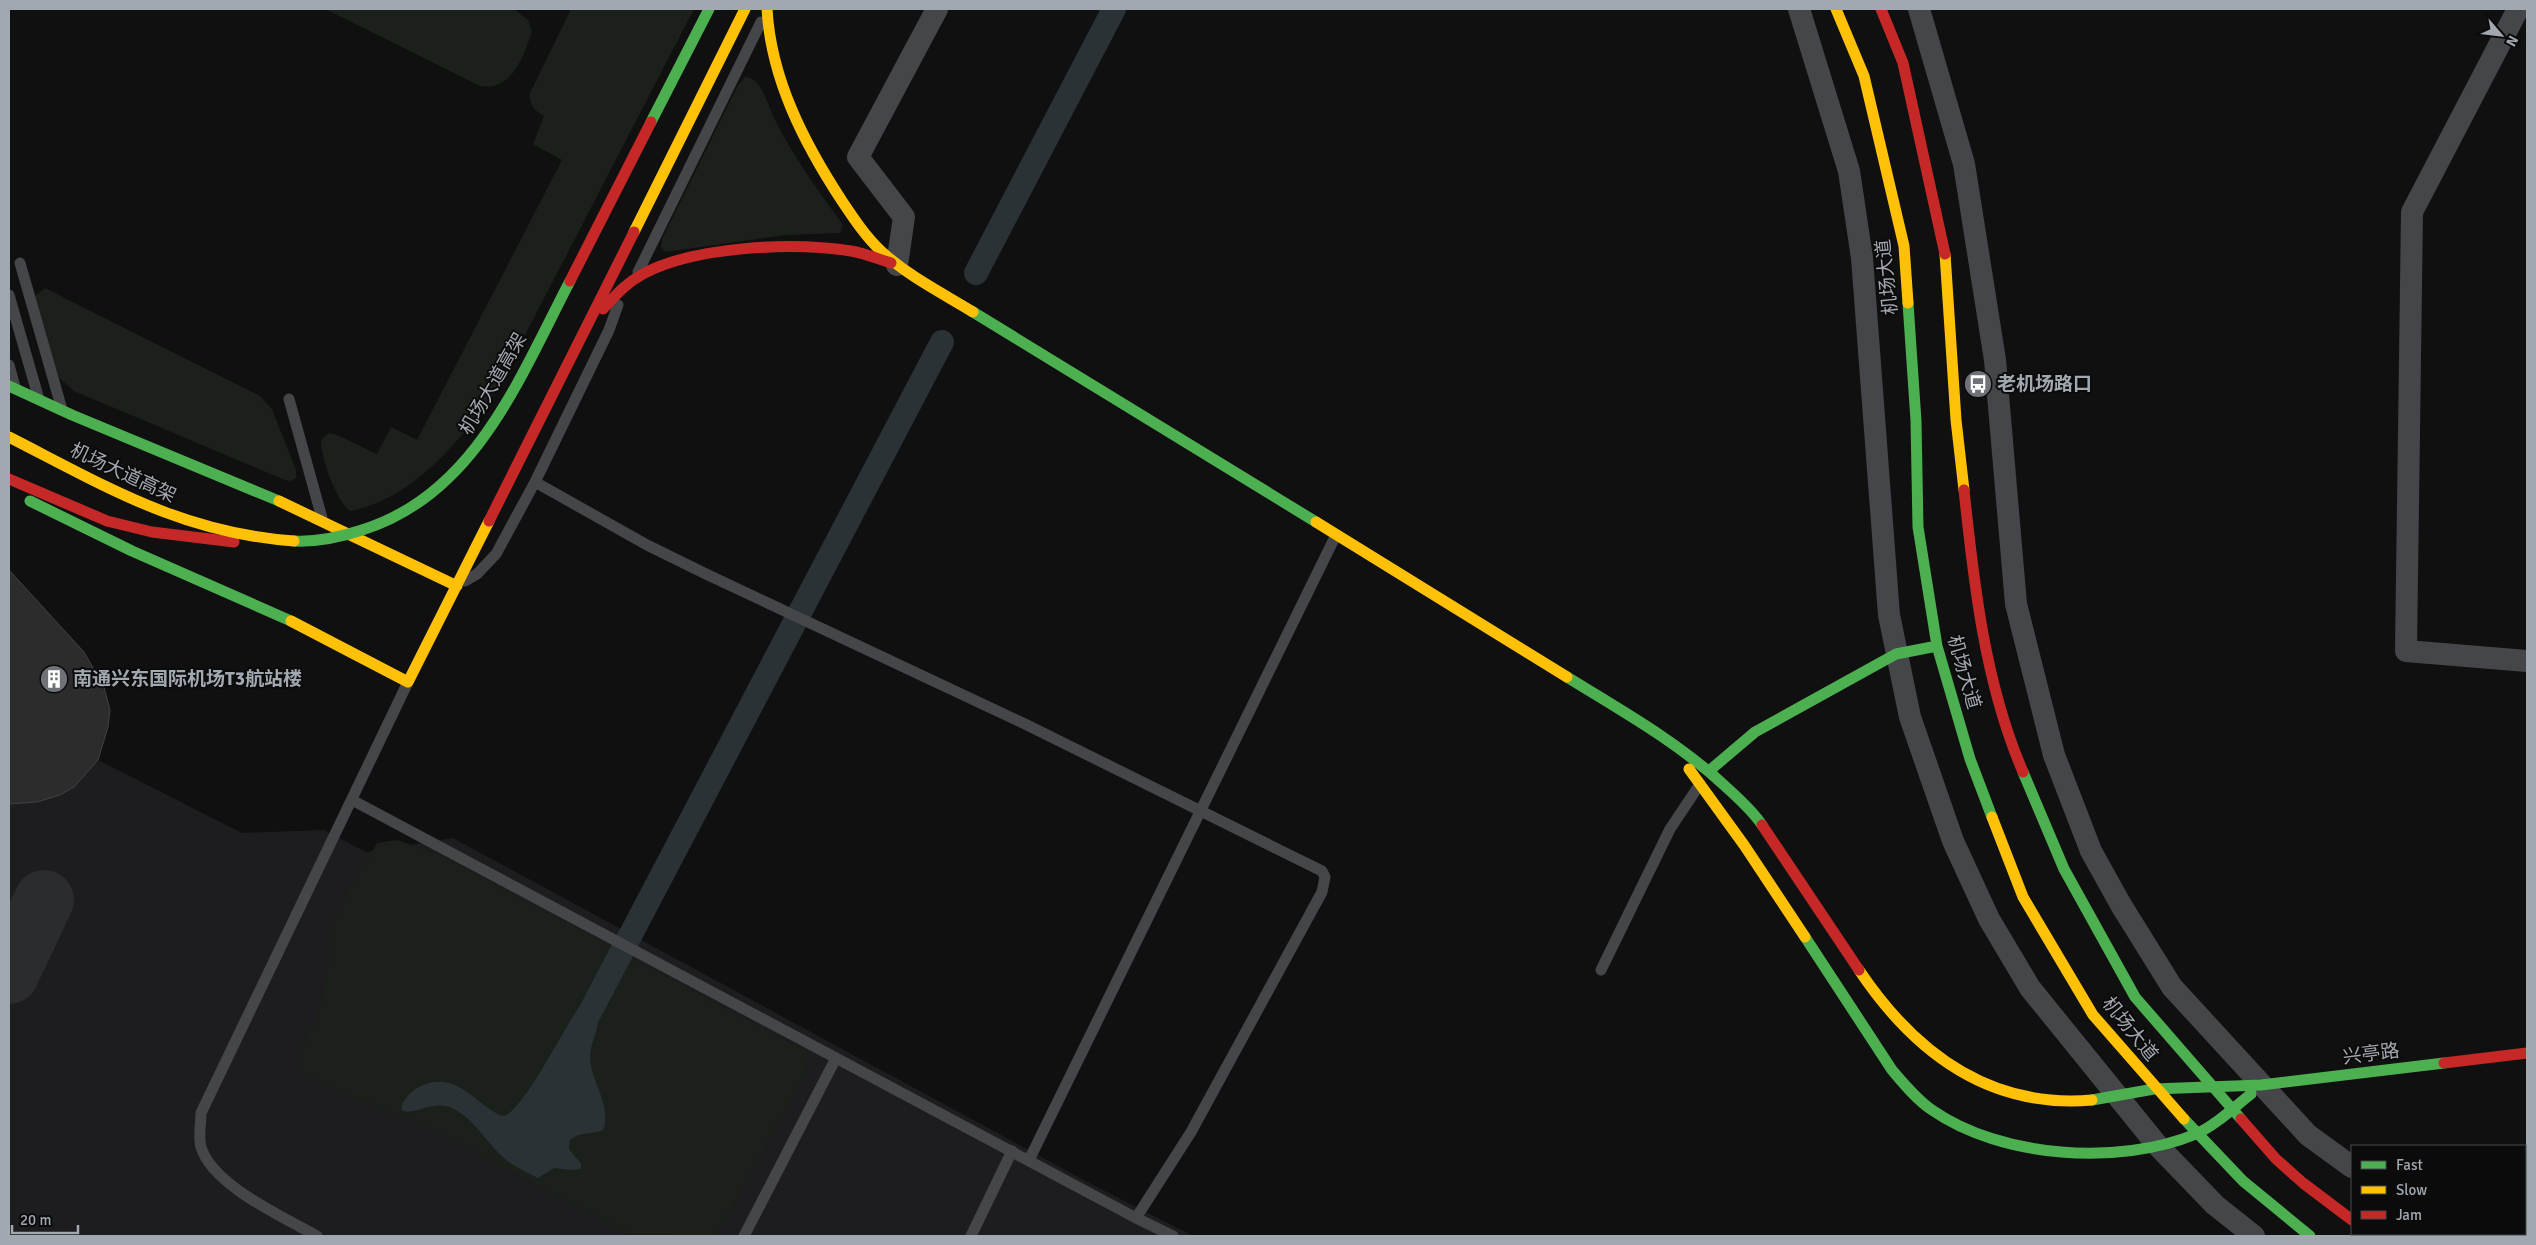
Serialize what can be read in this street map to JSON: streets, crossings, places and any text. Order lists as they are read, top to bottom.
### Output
{
  "streets": {
    "main road": ["机场大道", "机场大道高架", "兴亭路"]
  },
  "crossings": [
    ["机场大道", "兴亭路"]
  ],
  "places": {
    "bus stop": ["老机场路口"],
    "building": ["南通兴东国际机场T3航站楼"]
  },
  "legend": ["Fast", "Slow", "Jam"],
  "scale_bar": "20 m",
  "north": "bottom right"
}
